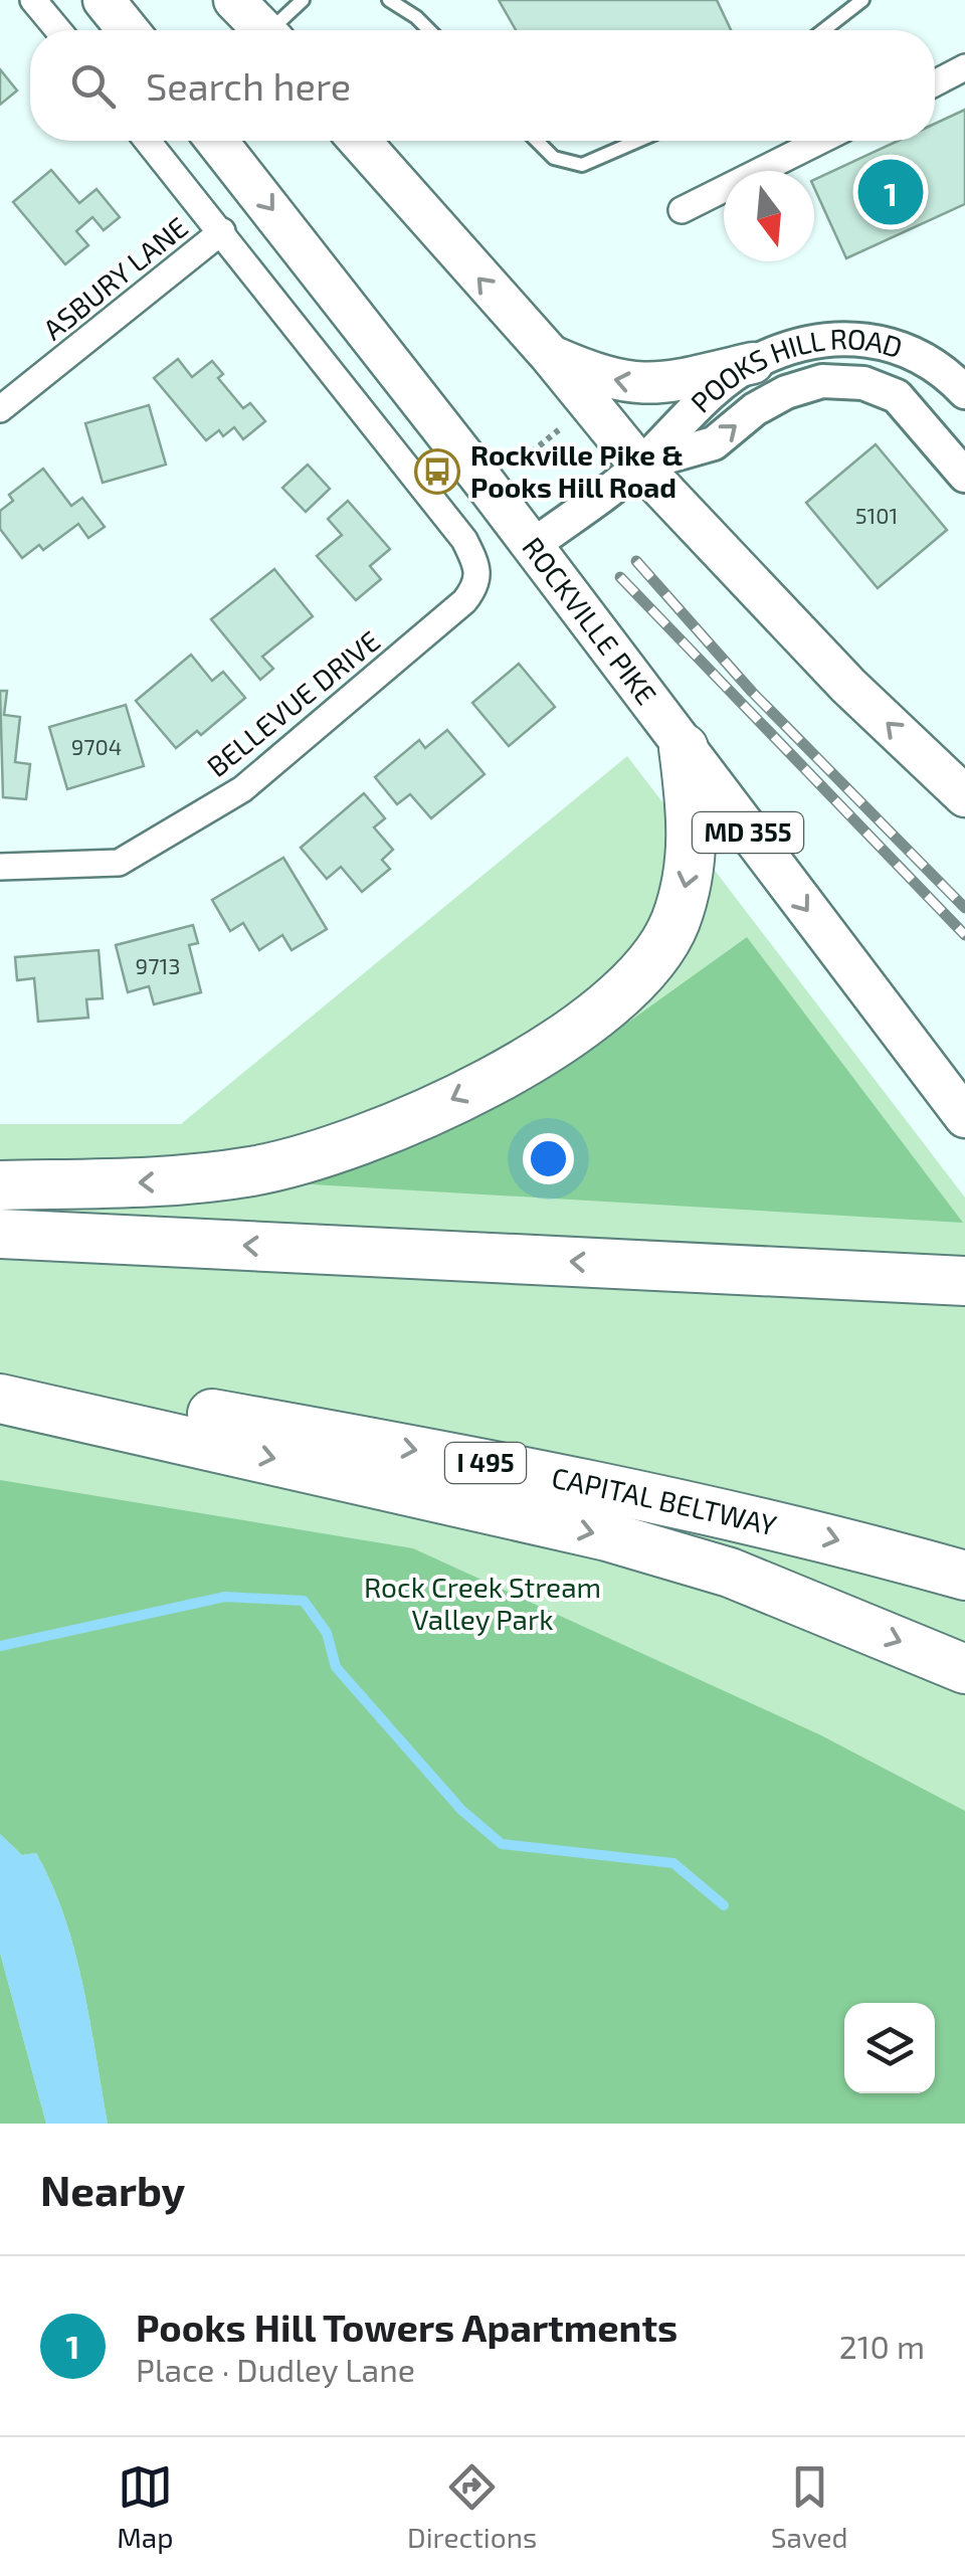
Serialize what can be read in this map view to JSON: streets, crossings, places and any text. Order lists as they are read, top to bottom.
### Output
{
  "streets": {
    "highway": ["I 495", "CAPITAL BELTWAY"],
    "main road": ["ROCKVILLE PIKE", "MD 355"],
    "street": ["ASBURY LANE", "POOKS HILL ROAD", "BELLEVUE DRIVE"]
  },
  "crossings": [
    ["ASBURY LANE", "ROCKVILLE PIKE"],
    ["POOKS HILL ROAD", "ROCKVILLE PIKE"],
    ["ROCKVILLE PIKE", "BELLEVUE DRIVE"]
  ],
  "parks": ["Rock Creek Stream Valley Park"],
  "places": {
    "bus stop": ["Rockville Pike & Pooks Hill Road"]
  },
  "house_numbers": ["5101", "9704", "9713"],
  "north": "bottom",
  "page": {
    "search": "Search here",
    "pins": "1",
    "heading": "Nearby",
    "list": [
      {
        "mark": "1",
        "name": "Pooks Hill Towers Apartments",
        "note": "Place · Dudley Lane",
        "value": "210 m"
      }
    ],
    "nav": ["Map", "Directions", "Saved"]
  }
}
